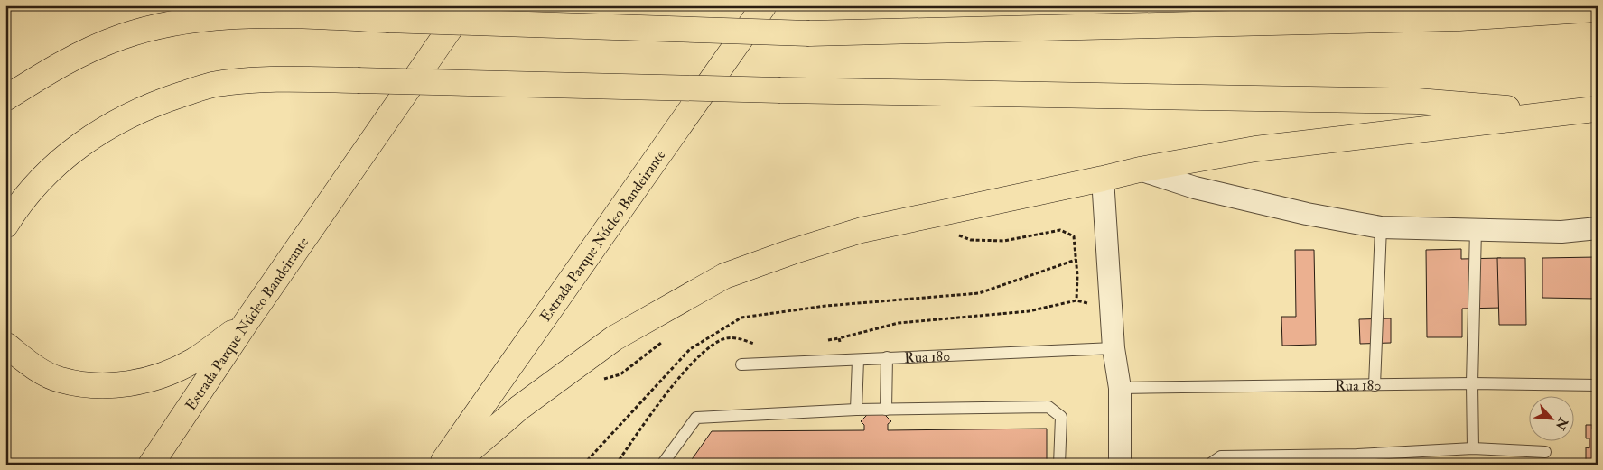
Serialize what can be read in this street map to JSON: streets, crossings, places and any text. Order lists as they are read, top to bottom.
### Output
{
  "streets": {
    "highway": ["Estrada Parque Núcleo Bandeirante"],
    "lane": ["Rua 180"]
  },
  "north": "bottom right"
}
